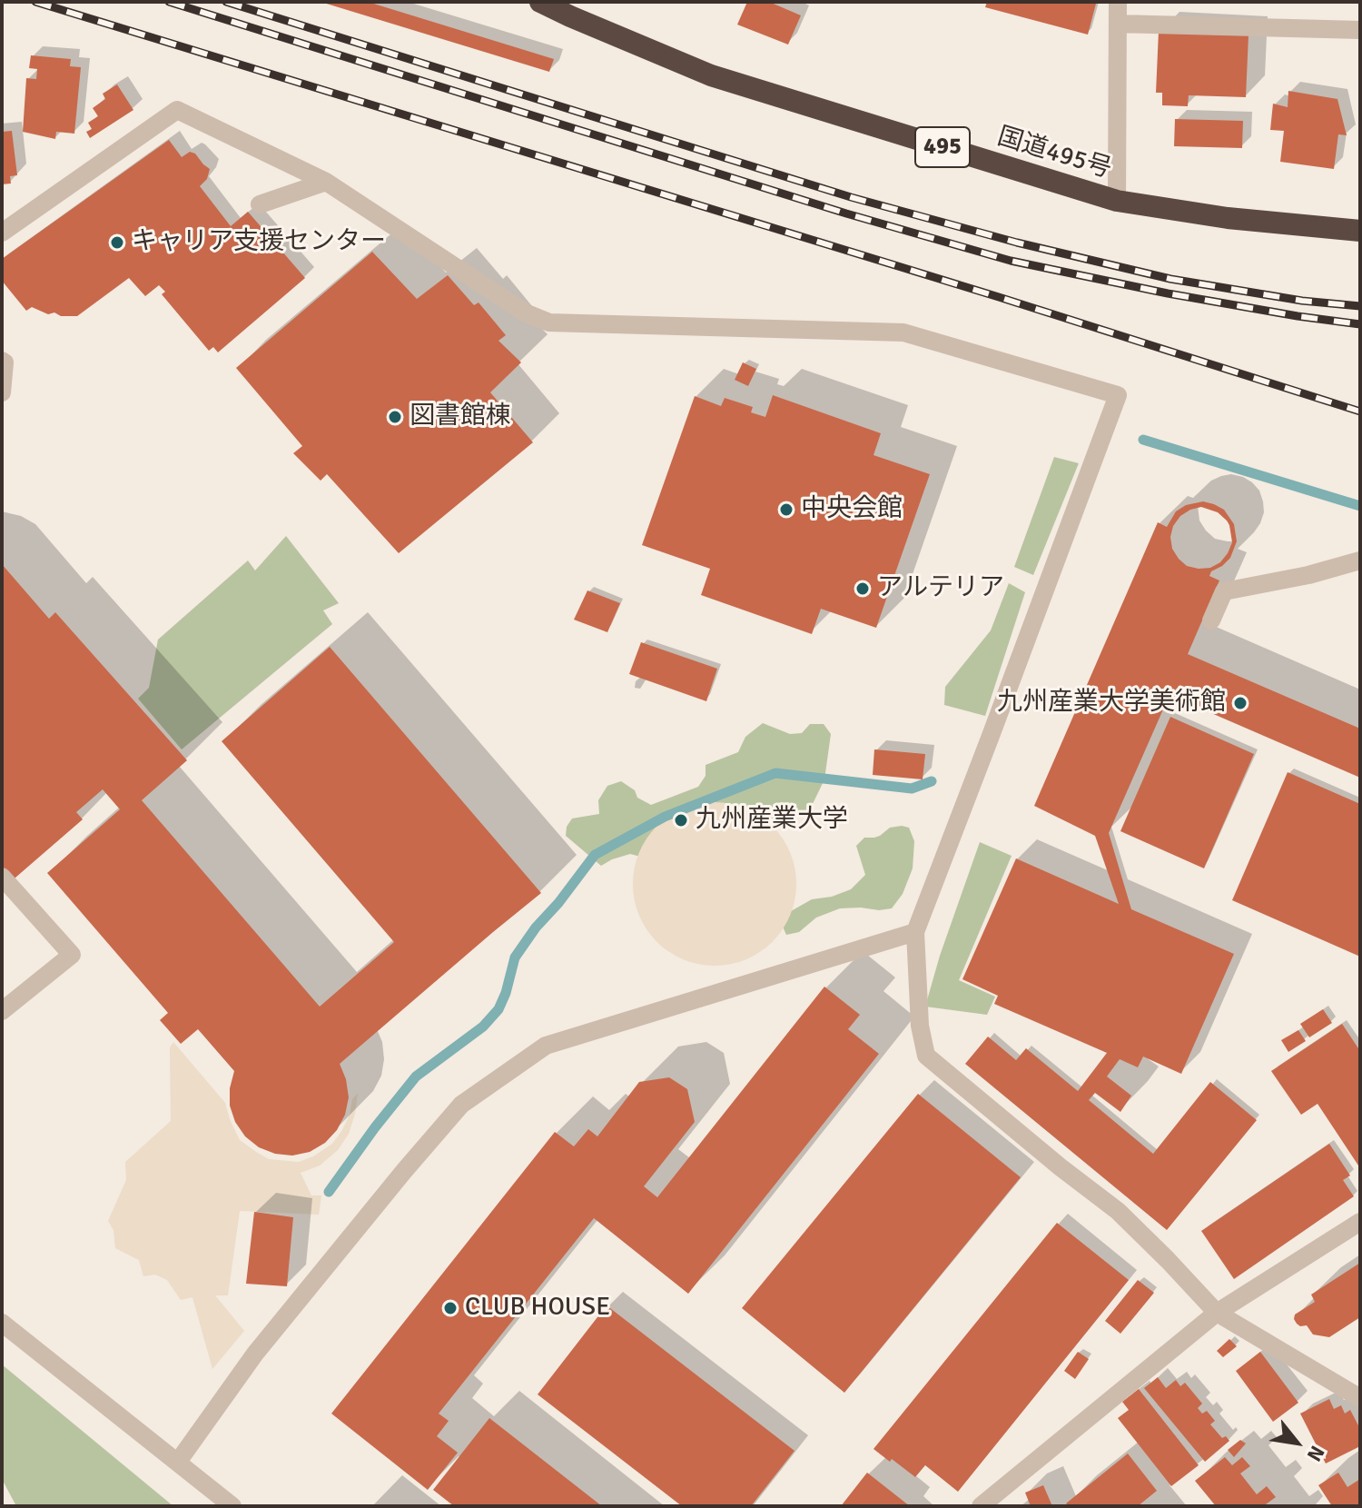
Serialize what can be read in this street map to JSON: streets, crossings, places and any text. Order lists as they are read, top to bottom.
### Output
{
  "streets": {
    "highway": ["495", "国道495号"]
  },
  "places": [
    "キャリア支援センター",
    "図書館棟",
    "中央会館",
    "アルテリア",
    "九州産業大学美術館",
    "九州産業大学",
    "CLUB HOUSE"
  ],
  "north": "bottom right"
}
